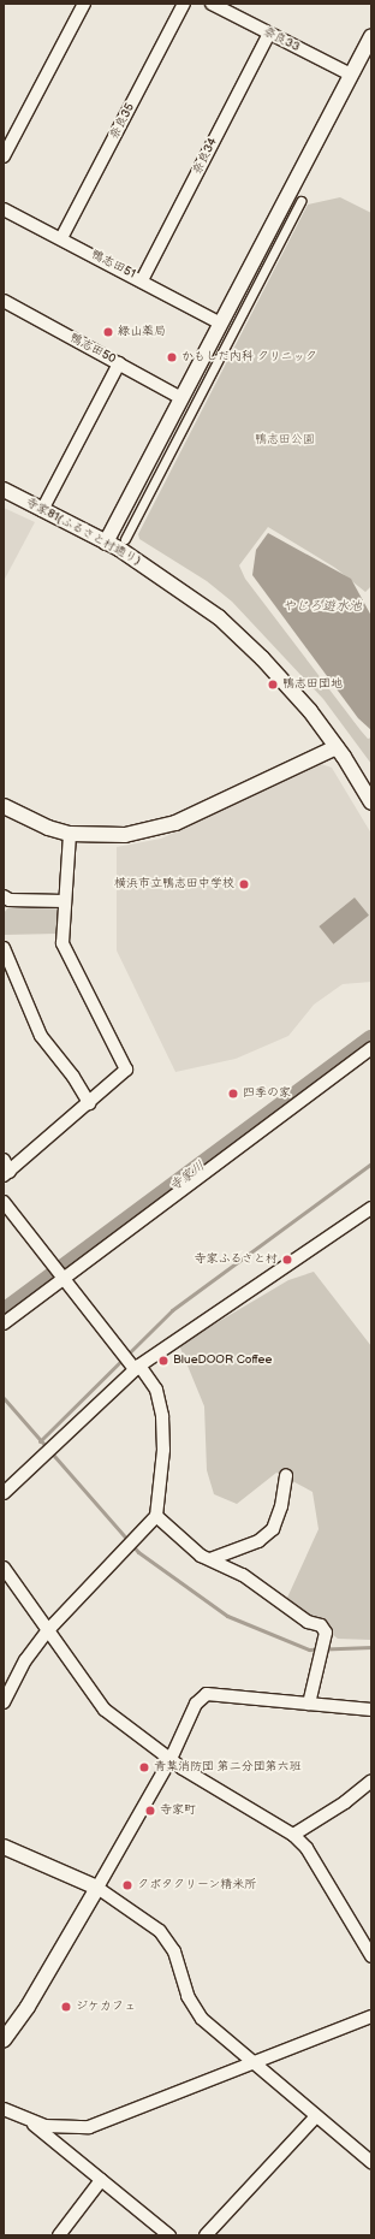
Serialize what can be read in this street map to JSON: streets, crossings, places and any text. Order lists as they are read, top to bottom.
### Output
{
  "streets": {
    "street": [
      "奈良33",
      "奈良35",
      "奈良34",
      "鴨志田51",
      "鴨志田50",
      "寺家81(ふるさと村通り)"
    ]
  },
  "crossings": [
    ["奈良33", "奈良34"],
    ["奈良35", "鴨志田51"],
    ["奈良34", "鴨志田51"]
  ],
  "water": ["やじろ遊水池", "寺家川"],
  "parks": ["鴨志田公園"],
  "places": [
    "緑山薬局",
    "かもしだ内科 クリニック",
    "鴨志田団地",
    "横浜市立鴨志田中学校",
    "四季の家",
    "寺家ふるさと村",
    "BlueDOOR Coffee",
    "青葉消防団 第二分団第六班",
    "寺家町",
    "クボタクリーン精米所",
    "ジケカフェ"
  ]
}
